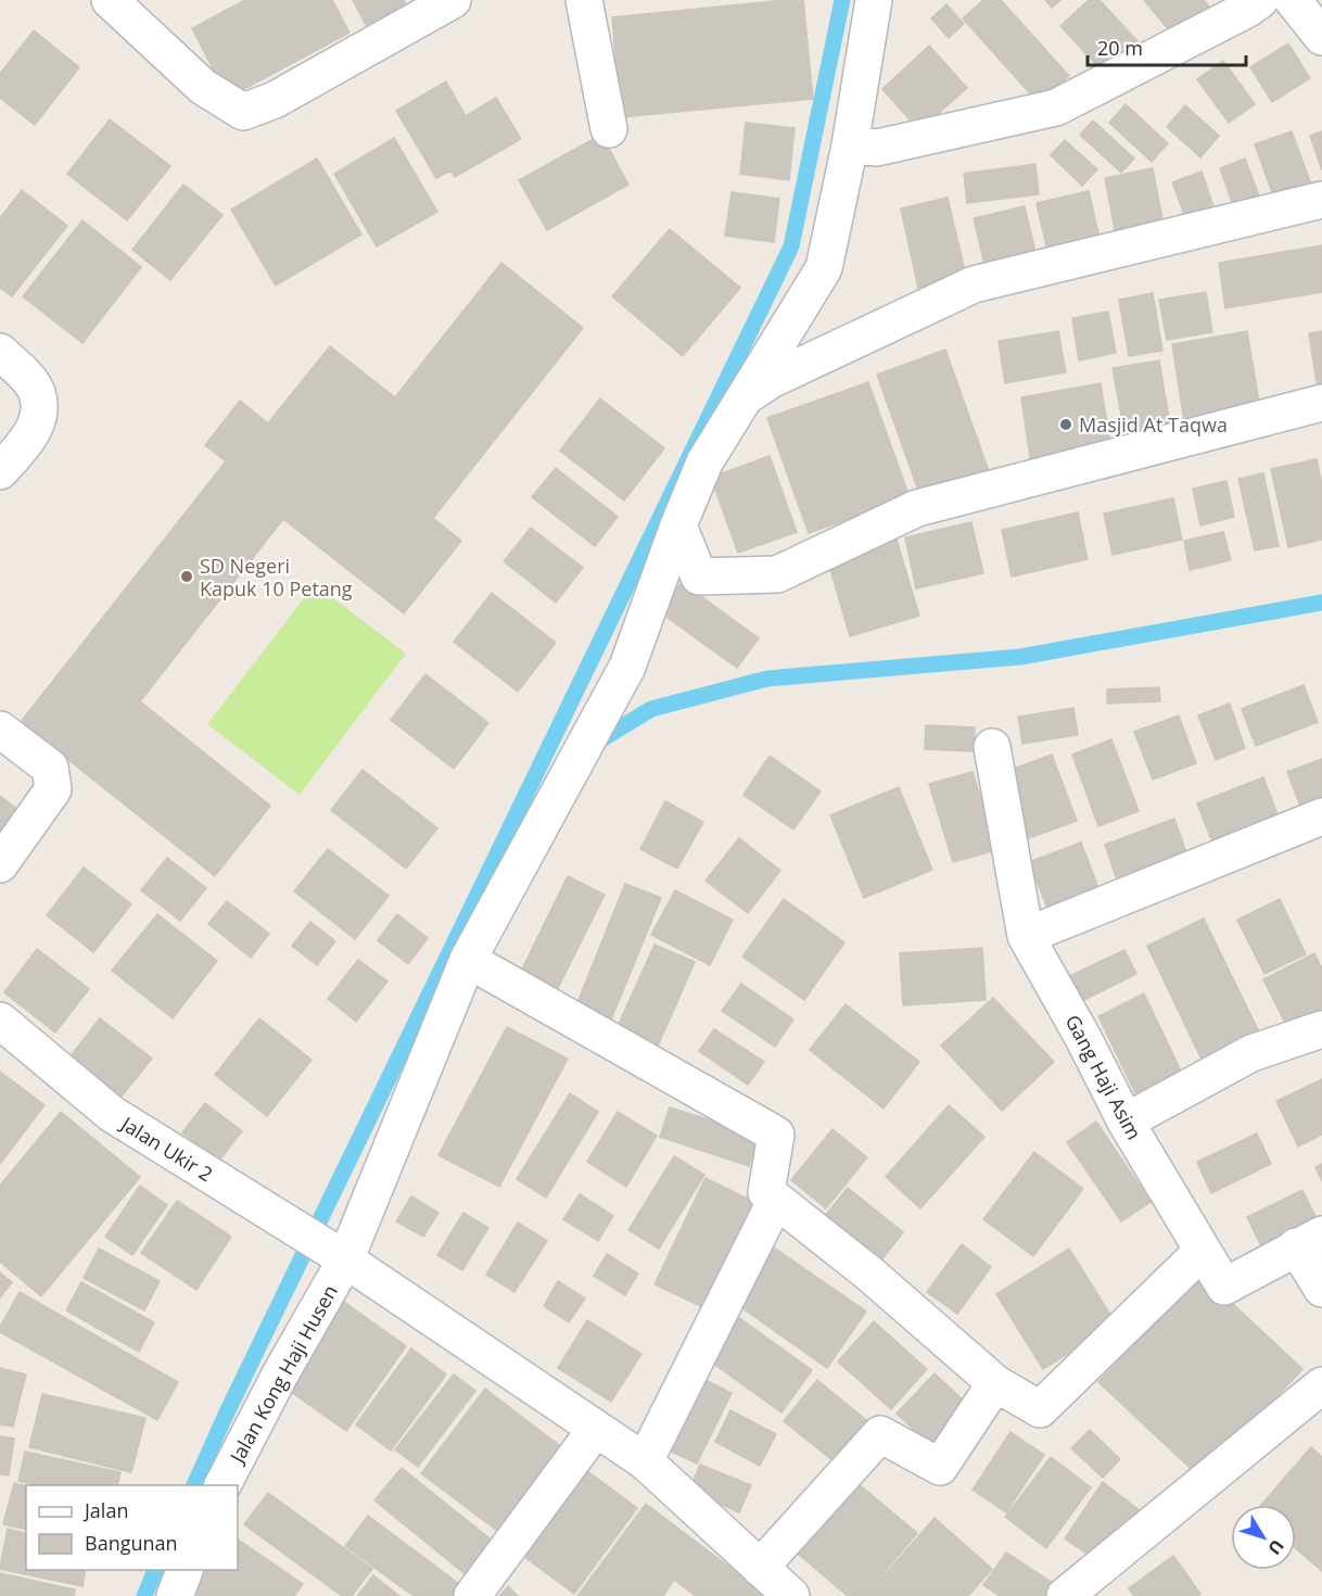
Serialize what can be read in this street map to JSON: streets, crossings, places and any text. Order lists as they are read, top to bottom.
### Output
{
  "streets": {
    "street": ["Gang Haji Asim", "Jalan Ukir 2", "Jalan Kong Haji Husen"]
  },
  "crossings": [
    ["Jalan Ukir 2", "Jalan Kong Haji Husen"]
  ],
  "places": ["Masjid At Taqwa", "SD Negeri Kapuk 10 Petang"],
  "legend": ["Jalan", "Bangunan"],
  "scale_bar": "20 m",
  "north": "bottom right"
}
